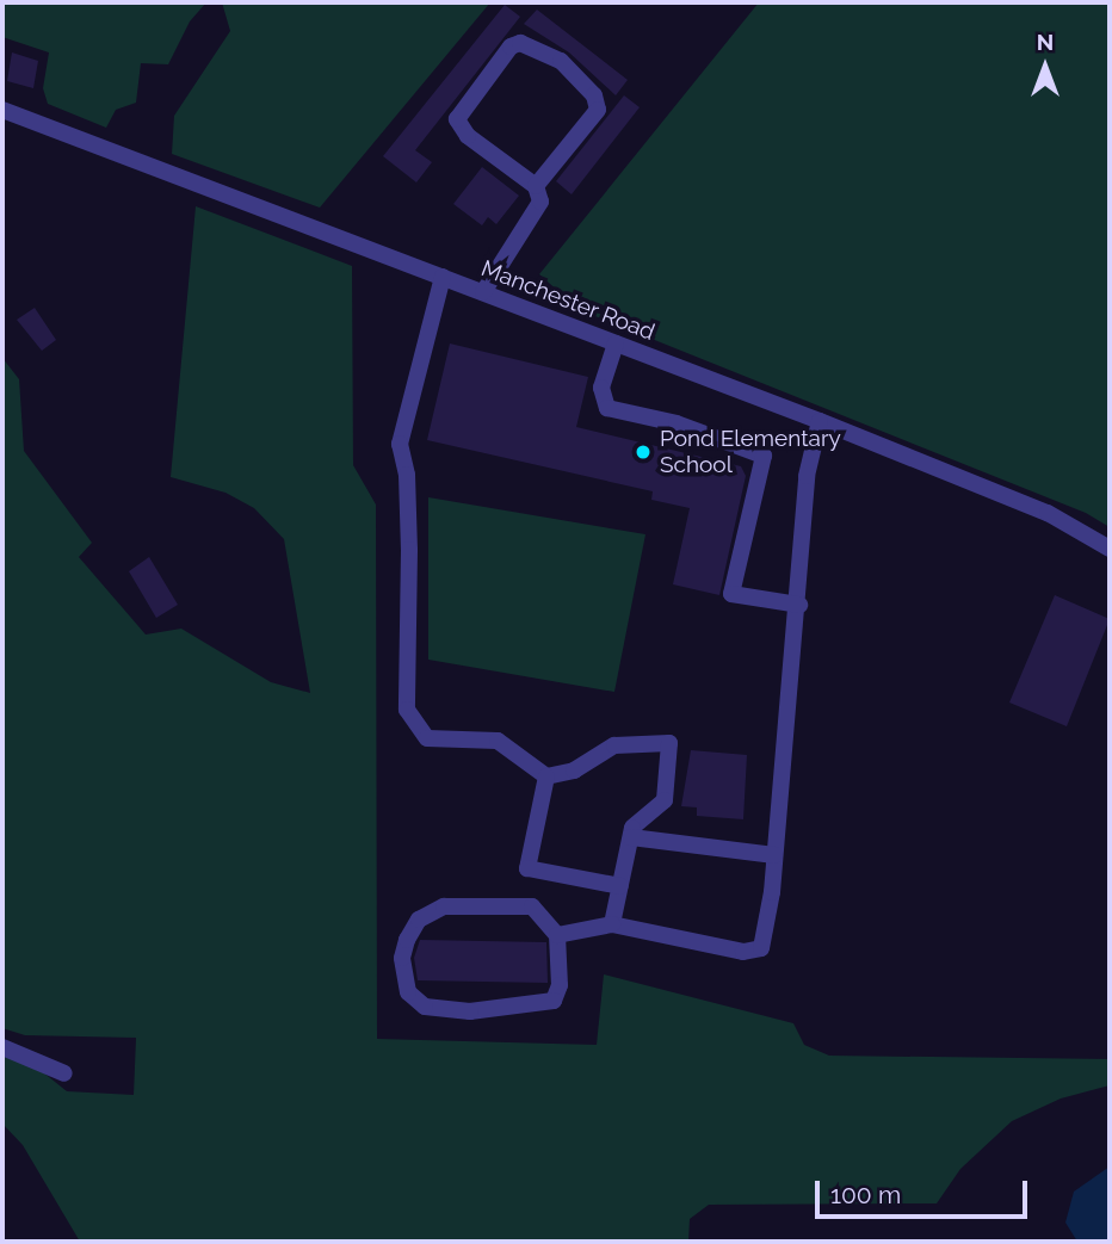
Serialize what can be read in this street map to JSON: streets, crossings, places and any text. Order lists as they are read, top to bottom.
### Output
{
  "streets": {
    "street": ["Manchester Road"]
  },
  "places": ["Pond Elementary School"],
  "scale_bar": "100 m",
  "north": "top"
}
